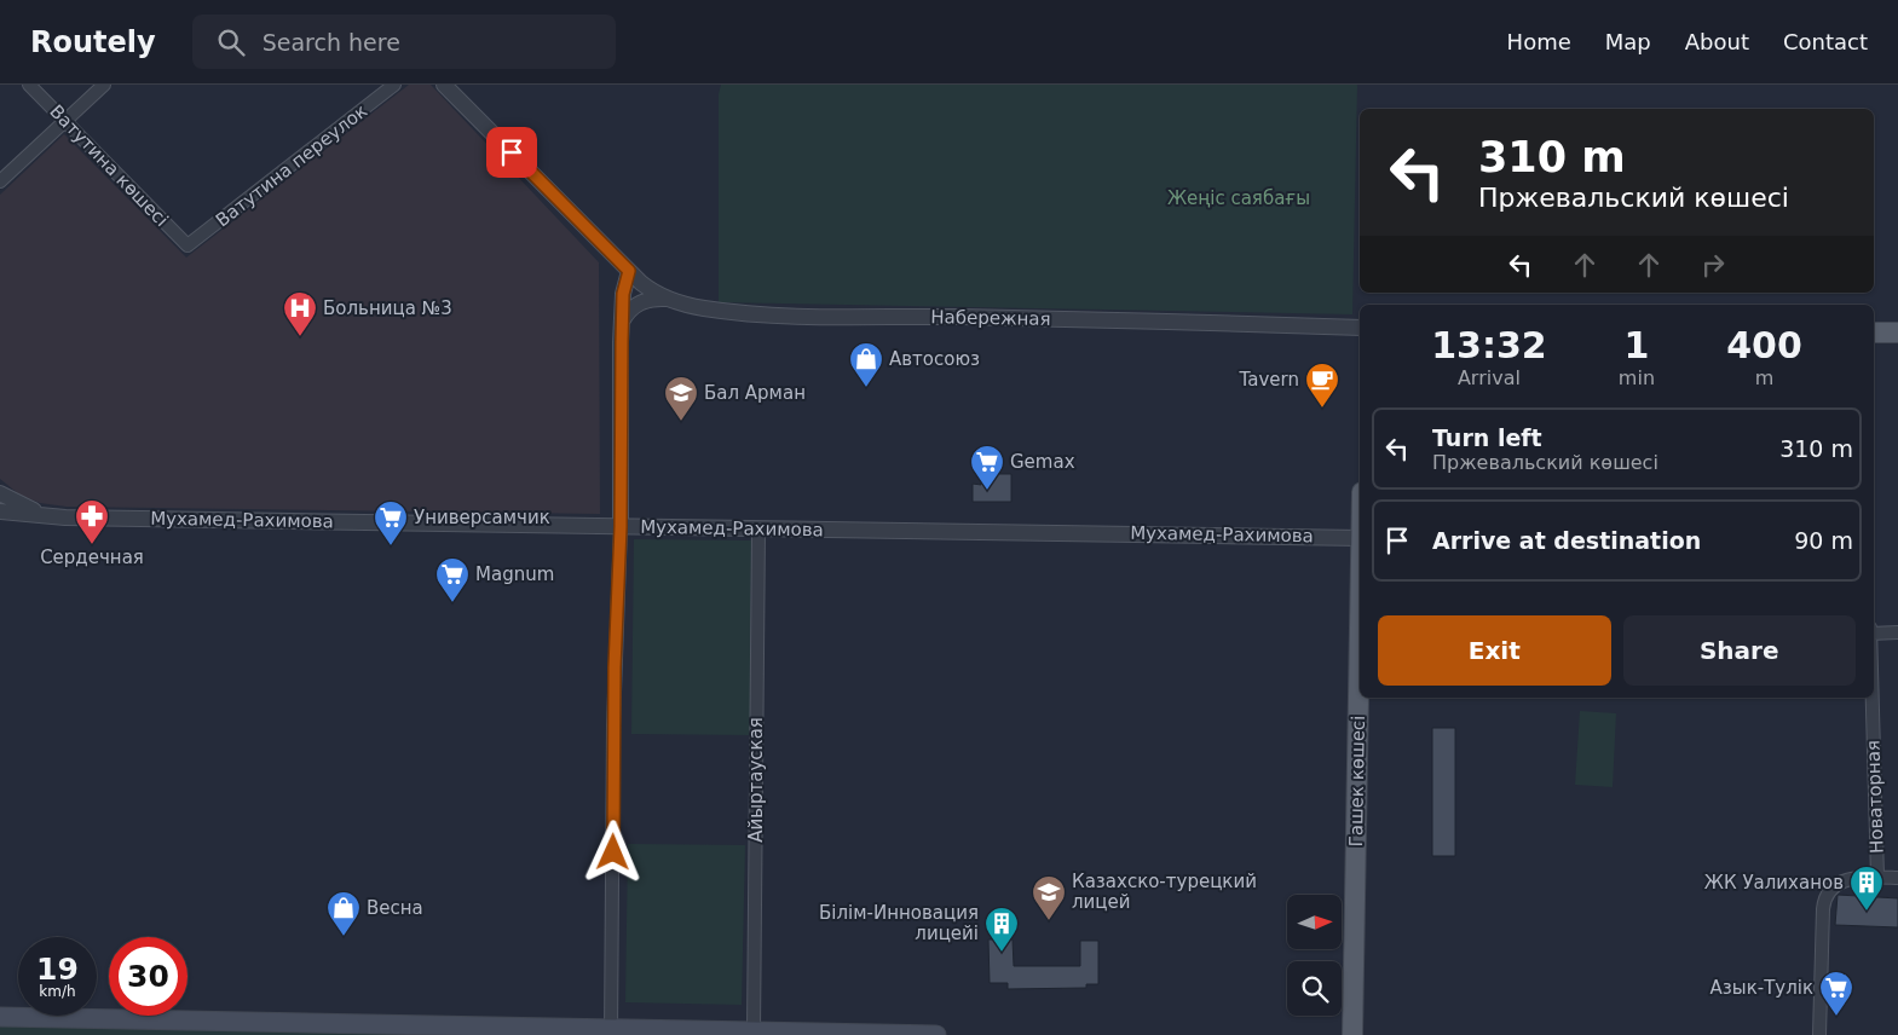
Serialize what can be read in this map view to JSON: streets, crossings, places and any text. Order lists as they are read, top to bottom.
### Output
{
  "streets": {
    "main road": ["Гашек көшесі"],
    "street": [
      "Ватутина көшесі",
      "Ватутина переулок",
      "Набережная",
      "Мухамед-Рахимова",
      "Айыртауская",
      "Новаторная"
    ]
  },
  "crossings": [
    ["Ватутина көшесі", "Ватутина переулок"],
    ["Мухамед-Рахимова", "Айыртауская"]
  ],
  "parks": ["Жеңіс саябағы"],
  "places": {
    "hospital": ["Больница №3"],
    "shop": ["Автосоюз", "Весна"],
    "cafe": ["Tavern"],
    "school or university": ["Бал Арман", "Казахско-турецкий лицей"],
    "supermarket": [
      "Gemax",
      "Универсамчик",
      "Magnum",
      "Азык-Тулiк"
    ],
    "pharmacy": ["Сердечная"],
    "building": ["ЖК Уалиханов", "Білім-Инновация лицейі"]
  },
  "north": "right",
  "page": {
    "header": "Routely",
    "search": "Search here",
    "nav": [
      "Home",
      "Map",
      "About",
      "Contact"
    ],
    "turn": ["310 m", "Пржевальский көшесі"],
    "eta": [
      "13:32",
      "Arrival",
      "1",
      "min",
      "400",
      "m"
    ],
    "list": [
      {
        "name": "Turn left",
        "note": "Пржевальский көшесі",
        "value": "310 m"
      },
      {
        "name": "Arrive at destination",
        "value": "90 m"
      }
    ],
    "buttons": ["Exit", "Share"],
    "speed": "19 km/h",
    "limit": "30"
  }
}
